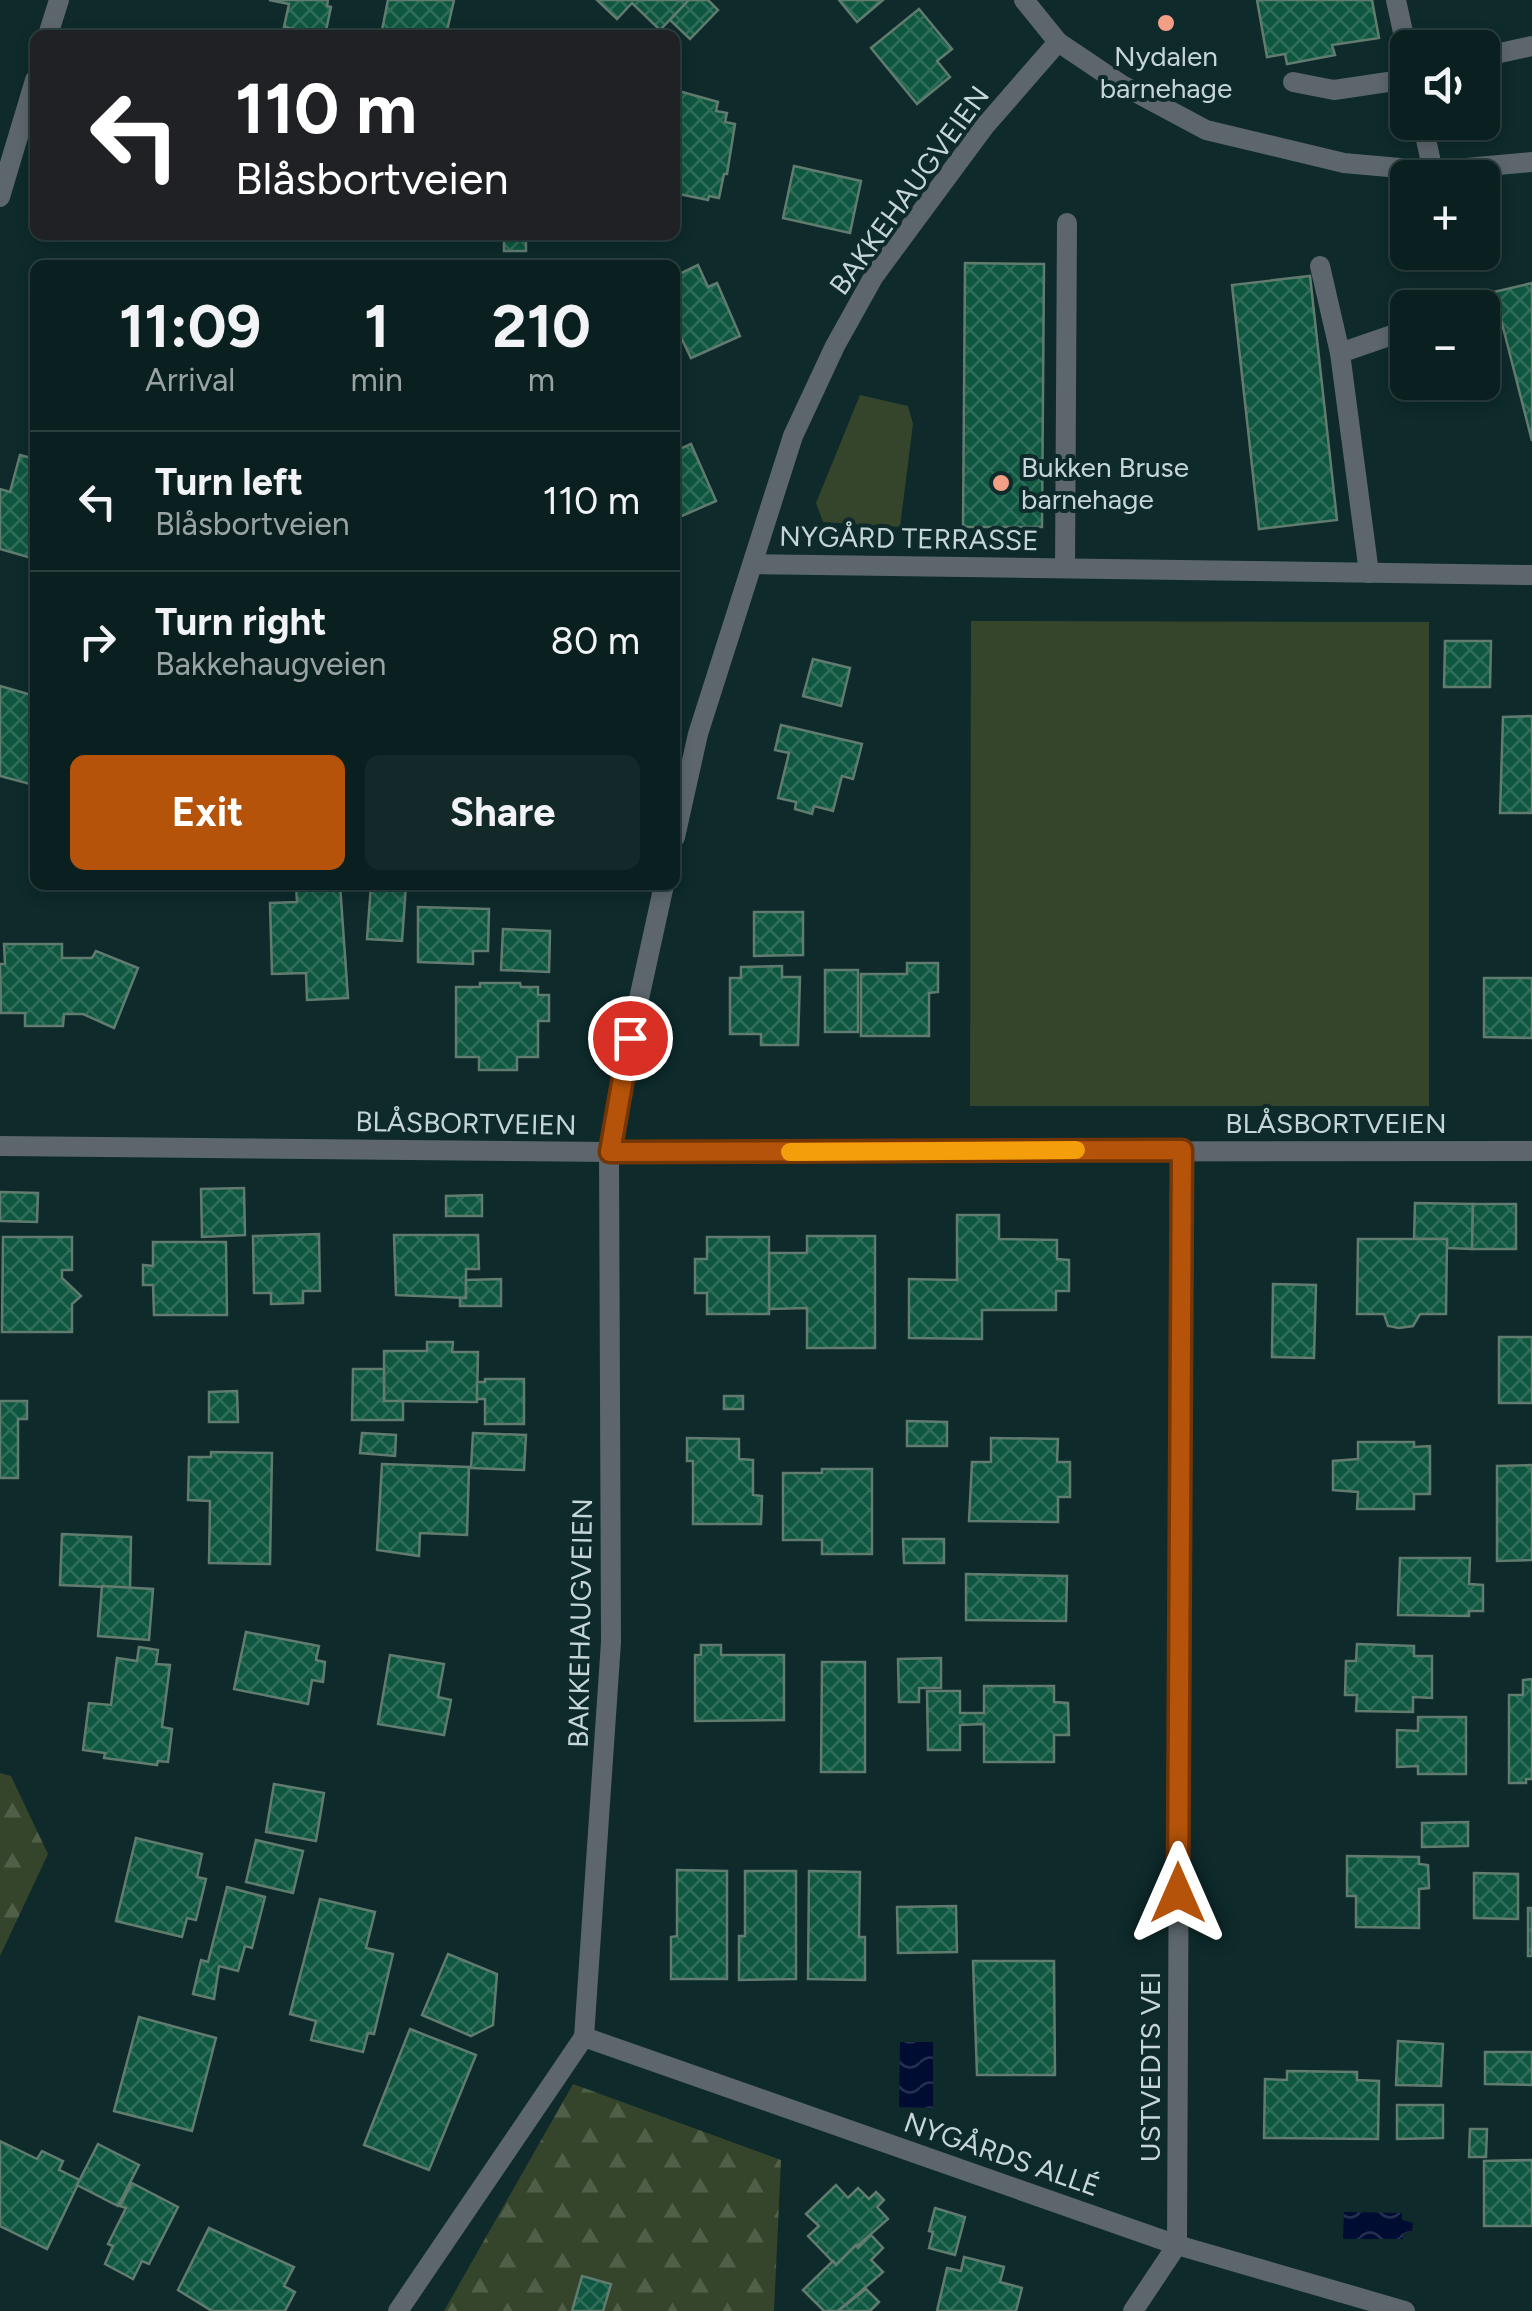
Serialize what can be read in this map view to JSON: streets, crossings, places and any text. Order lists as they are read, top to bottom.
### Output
{
  "streets": {
    "street": [
      "BAKKEHAUGVEIEN",
      "NYGÅRD TERRASSE",
      "BLÅSBORTVEIEN",
      "USTVEDTS VEI",
      "NYGÅRDS ALLÉ"
    ]
  },
  "crossings": [
    ["BAKKEHAUGVEIEN", "NYGÅRD TERRASSE"],
    ["BAKKEHAUGVEIEN", "BLÅSBORTVEIEN"],
    ["BAKKEHAUGVEIEN", "NYGÅRDS ALLÉ"],
    ["BLÅSBORTVEIEN", "USTVEDTS VEI"],
    ["USTVEDTS VEI", "NYGÅRDS ALLÉ"]
  ],
  "places": ["Nydalen barnehage", "Bukken Bruse barnehage"],
  "page": {
    "map_buttons": ["+", "−"],
    "turn": ["110 m", "Blåsbortveien"],
    "eta": [
      "11:09",
      "Arrival",
      "1",
      "min",
      "210",
      "m"
    ],
    "list": [
      {
        "name": "Turn left",
        "note": "Blåsbortveien",
        "value": "110 m"
      },
      {
        "name": "Turn right",
        "note": "Bakkehaugveien",
        "value": "80 m"
      }
    ],
    "buttons": ["Exit", "Share"]
  }
}
